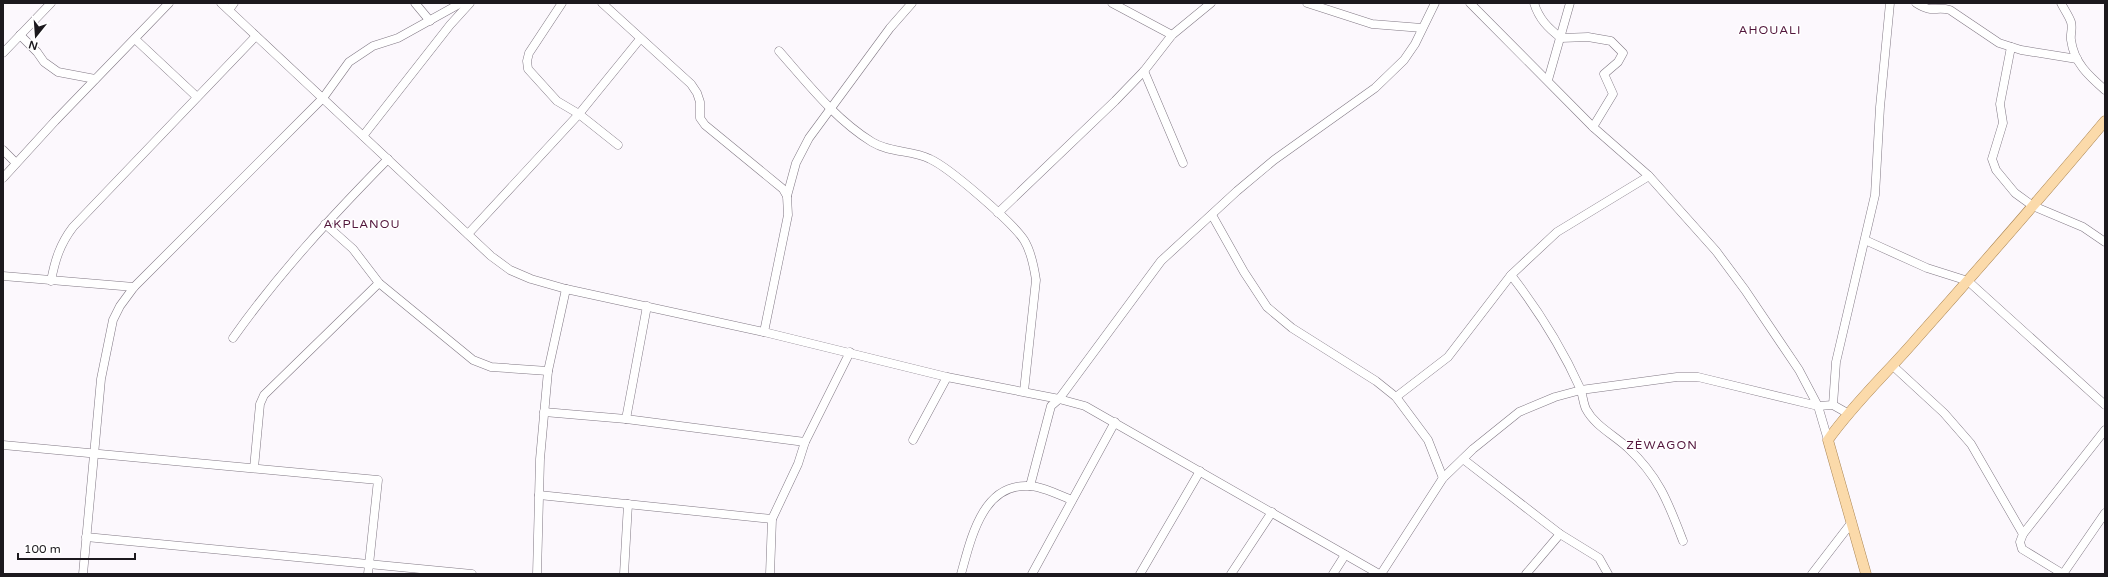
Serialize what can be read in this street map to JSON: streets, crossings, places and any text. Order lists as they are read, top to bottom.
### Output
{
  "districts": ["AHOUALI", "AKPLANOU", "ZÈWAGON"],
  "scale_bar": "100 m",
  "north": "bottom"
}
